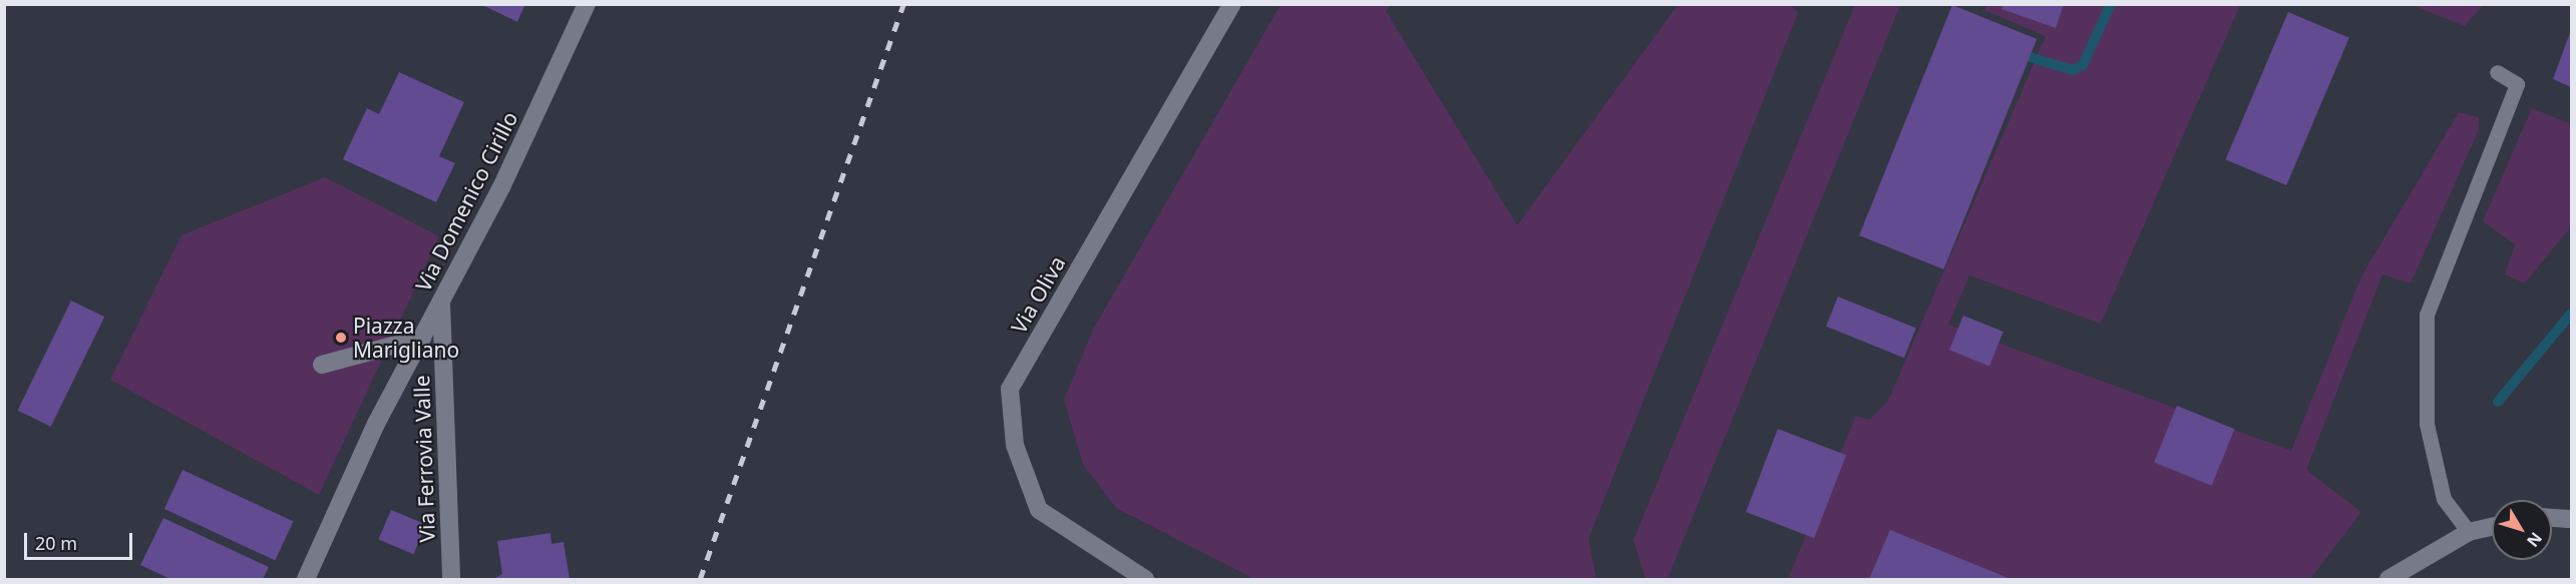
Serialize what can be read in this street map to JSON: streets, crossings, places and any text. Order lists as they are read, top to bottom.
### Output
{
  "streets": {
    "street": ["Via Domenico Cirillo", "Via Oliva", "Via Ferrovia Valle"]
  },
  "crossings": [
    ["Via Domenico Cirillo", "Via Ferrovia Valle"]
  ],
  "places": ["Piazza Marigliano"],
  "scale_bar": "20 m",
  "north": "bottom right"
}
